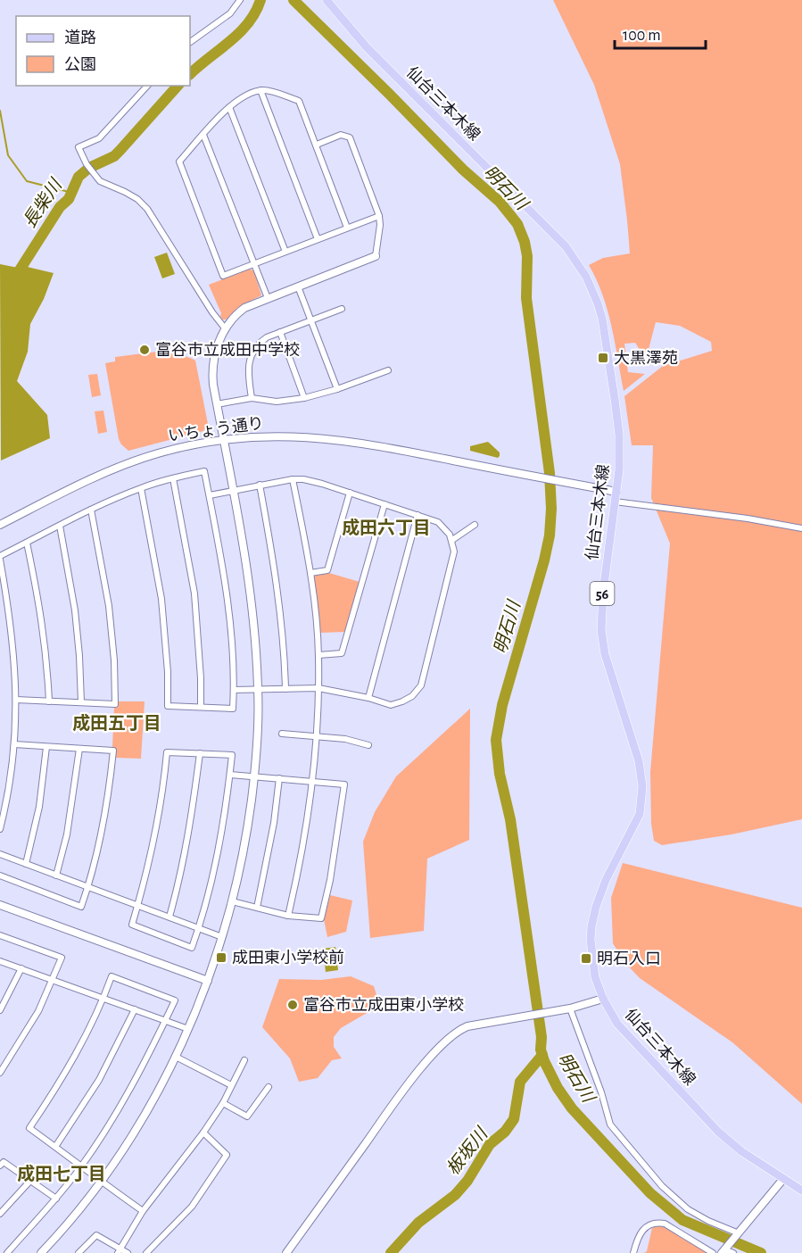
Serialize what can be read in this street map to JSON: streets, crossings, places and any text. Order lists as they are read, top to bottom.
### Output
{
  "streets": {
    "main road": ["仙台三本木線", "56"],
    "street": ["いちょう通り"]
  },
  "crossings": [
    ["仙台三本木線", "いちょう通り"]
  ],
  "districts": ["成田六丁目", "成田五丁目", "成田七丁目"],
  "water": ["明石川", "長柴川", "板坂川"],
  "places": {
    "other": ["富谷市立成田中学校", "富谷市立成田東小学校"],
    "transit": ["大黒澤苑", "成田東小学校前", "明石入口"]
  },
  "legend": ["道路", "公園"],
  "scale_bar": "100 m"
}
